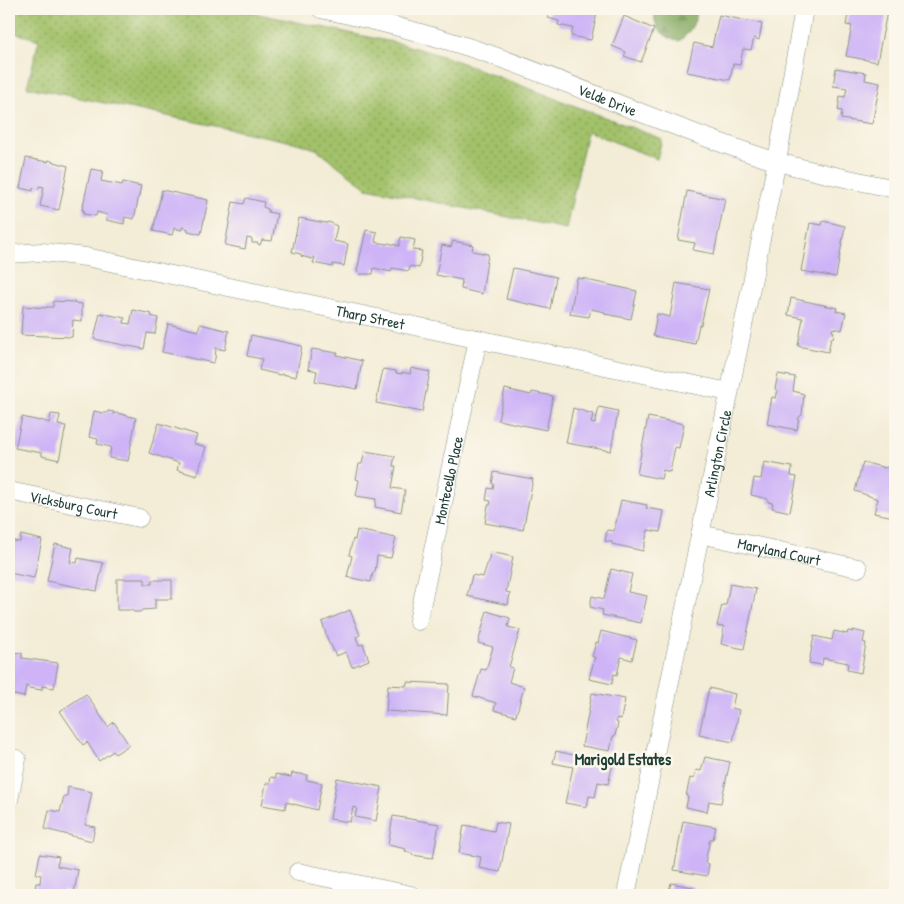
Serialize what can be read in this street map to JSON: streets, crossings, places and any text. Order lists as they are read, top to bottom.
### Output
{
  "streets": {
    "street": [
      "Velde Drive",
      "Tharp Street",
      "Arlington Circle",
      "Montecello Place",
      "Vicksburg Court",
      "Maryland Court"
    ]
  },
  "crossings": [
    ["Velde Drive", "Arlington Circle"],
    ["Tharp Street", "Arlington Circle"],
    ["Tharp Street", "Montecello Place"],
    ["Arlington Circle", "Maryland Court"]
  ],
  "districts": ["Marigold Estates"]
}
